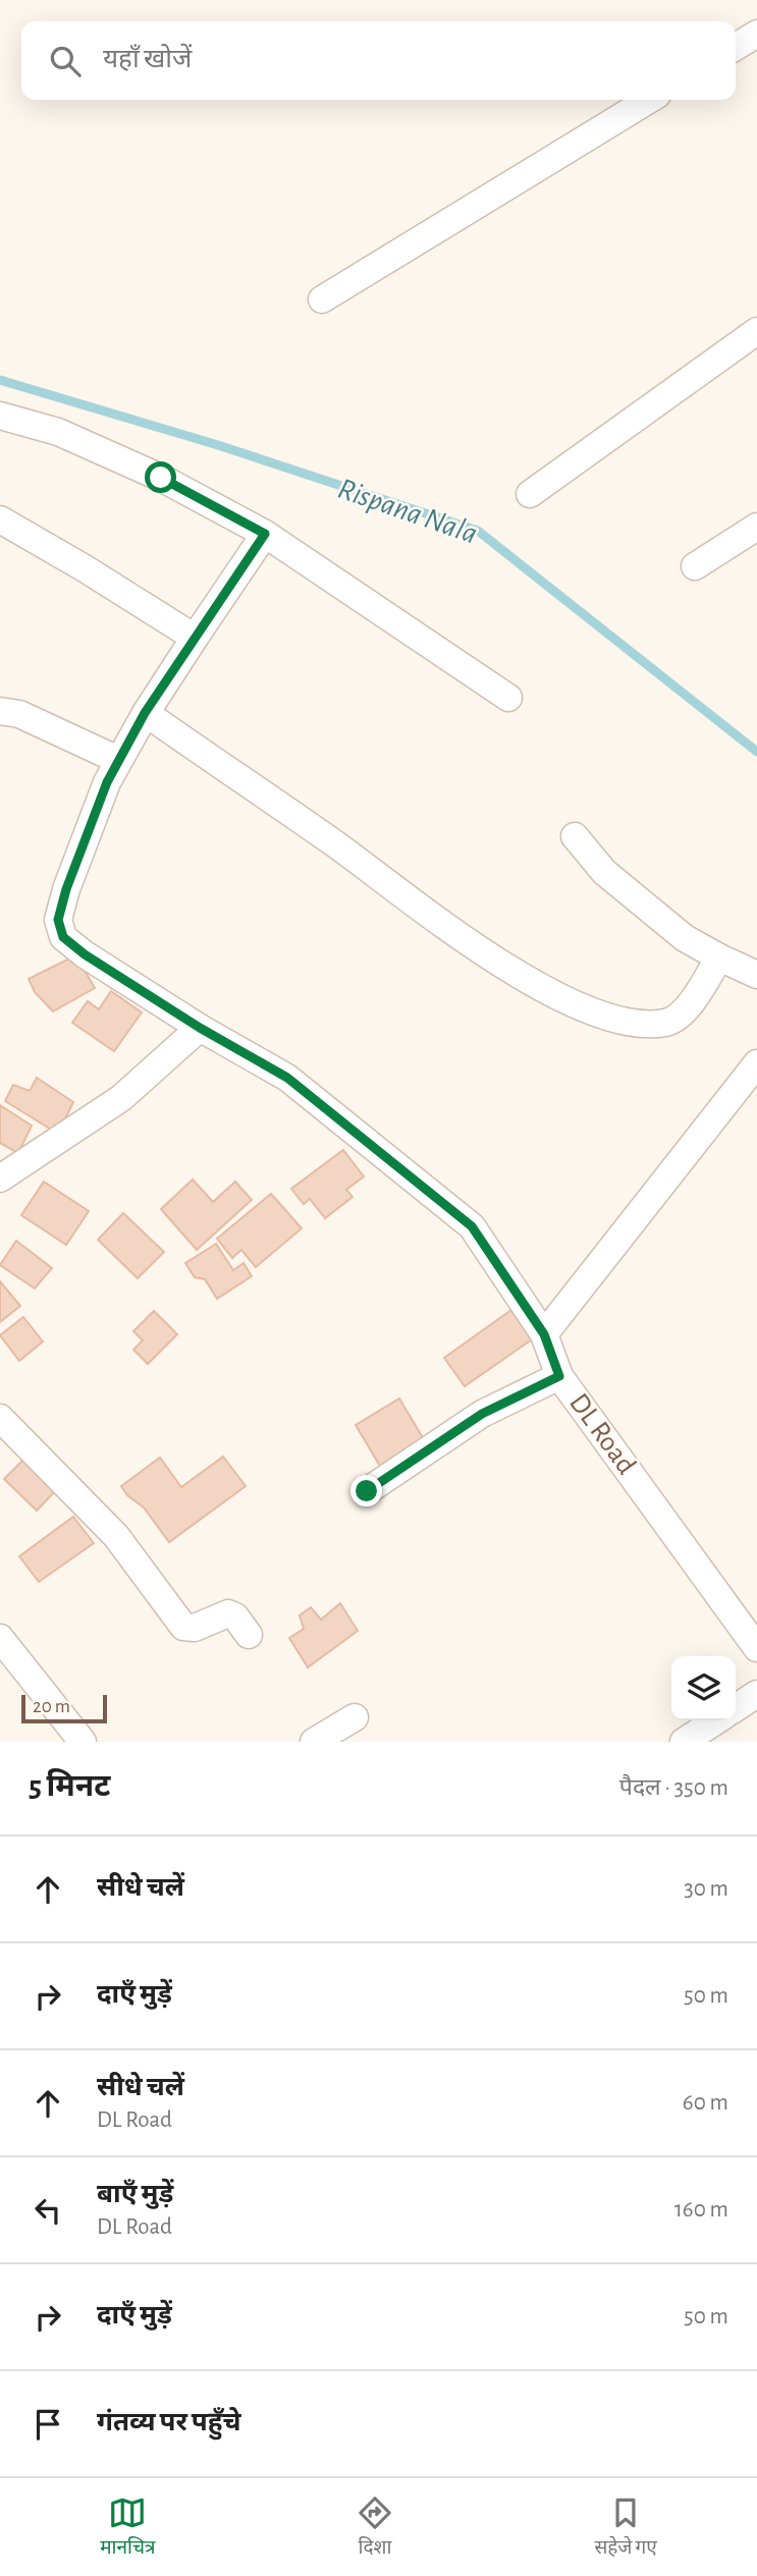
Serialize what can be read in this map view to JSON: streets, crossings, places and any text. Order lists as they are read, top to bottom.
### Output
{
  "streets": {
    "street": ["DL Road"]
  },
  "water": ["Rispana Nala"],
  "scale_bar": "20 m",
  "page": {
    "search": "यहाँ खोजें",
    "scale": "20 m",
    "heading": ["5 मिनट", "पैदल · 350 m"],
    "list": [
      ["सीधे चलें", "30 m"],
      ["दाएँ मुड़ें", "50 m"],
      ["सीधे चलें", "DL Road", "60 m"],
      ["बाएँ मुड़ें", "DL Road", "160 m"],
      ["दाएँ मुड़ें", "50 m"],
      "गंतव्य पर पहुँचे"
    ],
    "nav": ["मानचित्र", "दिशा", "सहेजे गए"]
  }
}
